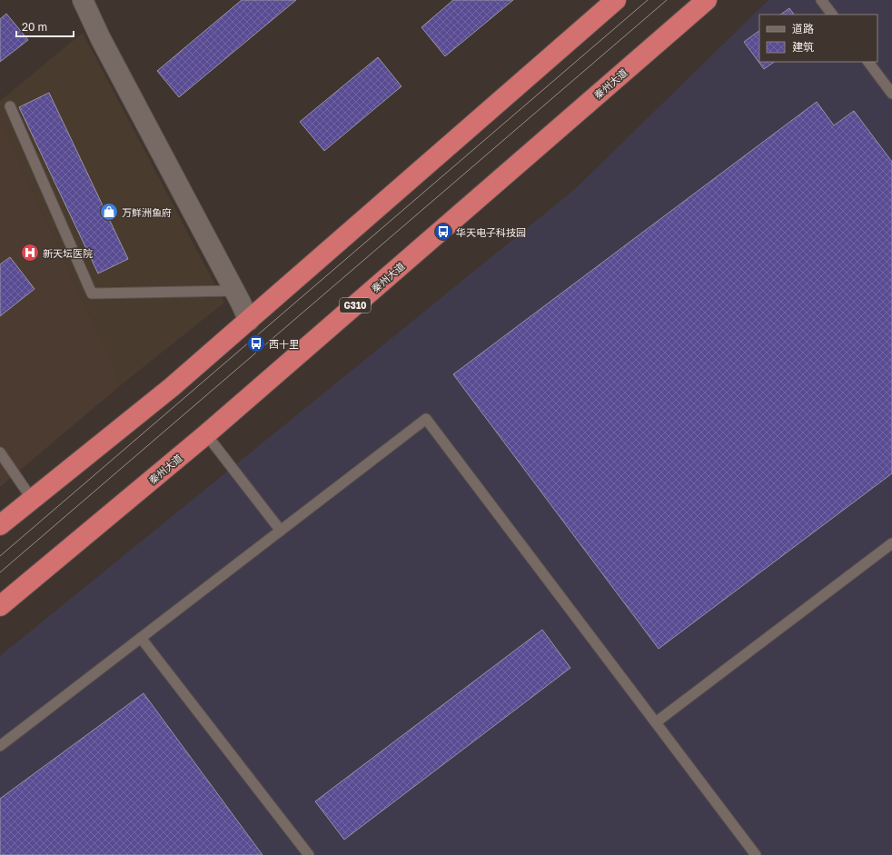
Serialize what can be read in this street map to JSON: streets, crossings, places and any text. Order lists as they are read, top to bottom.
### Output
{
  "streets": {
    "highway": ["秦州大道", "G310"]
  },
  "places": {
    "shop": ["万鲜洲鱼府"],
    "bus stop": ["华天电子科技园", "西十里"],
    "hospital": ["新天坛医院"]
  },
  "legend": ["道路", "建筑"],
  "scale_bar": "20 m"
}
